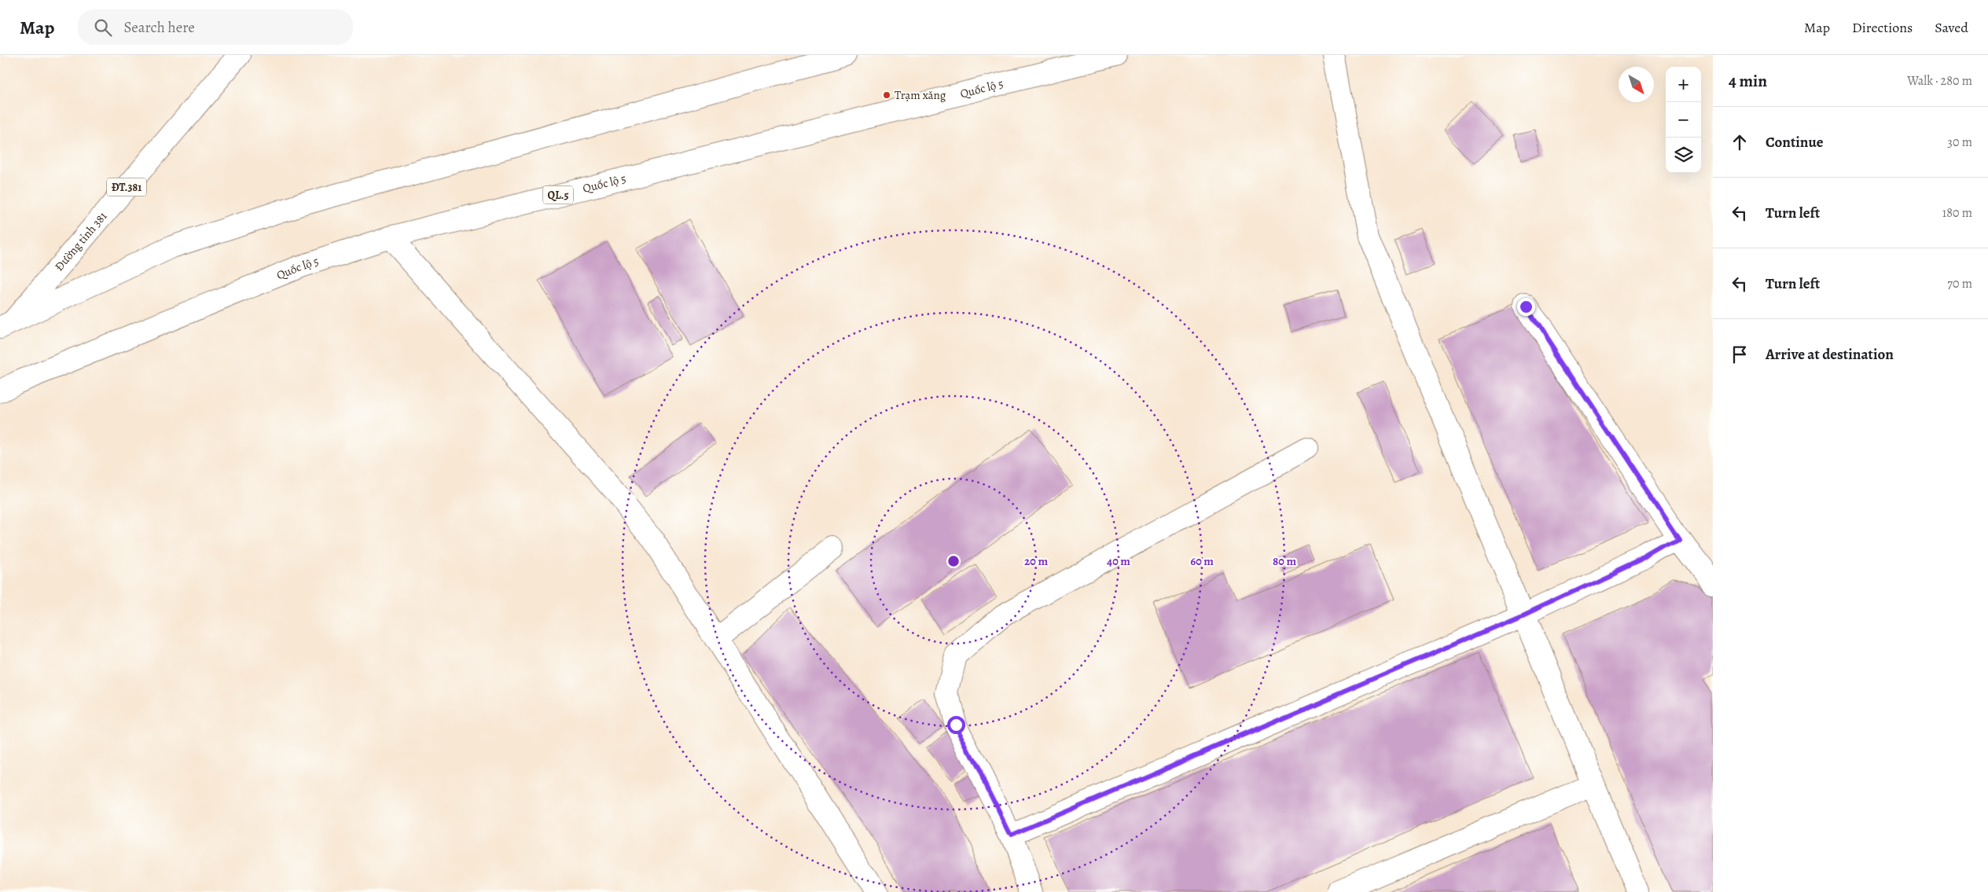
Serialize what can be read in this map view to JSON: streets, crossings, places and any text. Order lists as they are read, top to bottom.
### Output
{
  "streets": {
    "main road": [
      "Quốc lộ 5",
      "ĐT.381",
      "QL.5",
      "Đường tỉnh 381"
    ]
  },
  "places": ["Trạm xăng"],
  "north": "bottom right",
  "page": {
    "header": "Map",
    "search": "Search here",
    "nav": ["Map", "Directions", "Saved"],
    "heading": ["4 min", "Walk · 280 m"],
    "map_buttons": ["+", "−"],
    "list": [
      ["Continue", "30 m"],
      ["Turn left", "180 m"],
      ["Turn left", "70 m"],
      "Arrive at destination"
    ]
  },
  "rings": [
    "20 m",
    "40 m",
    "60 m",
    "80 m"
  ]
}
